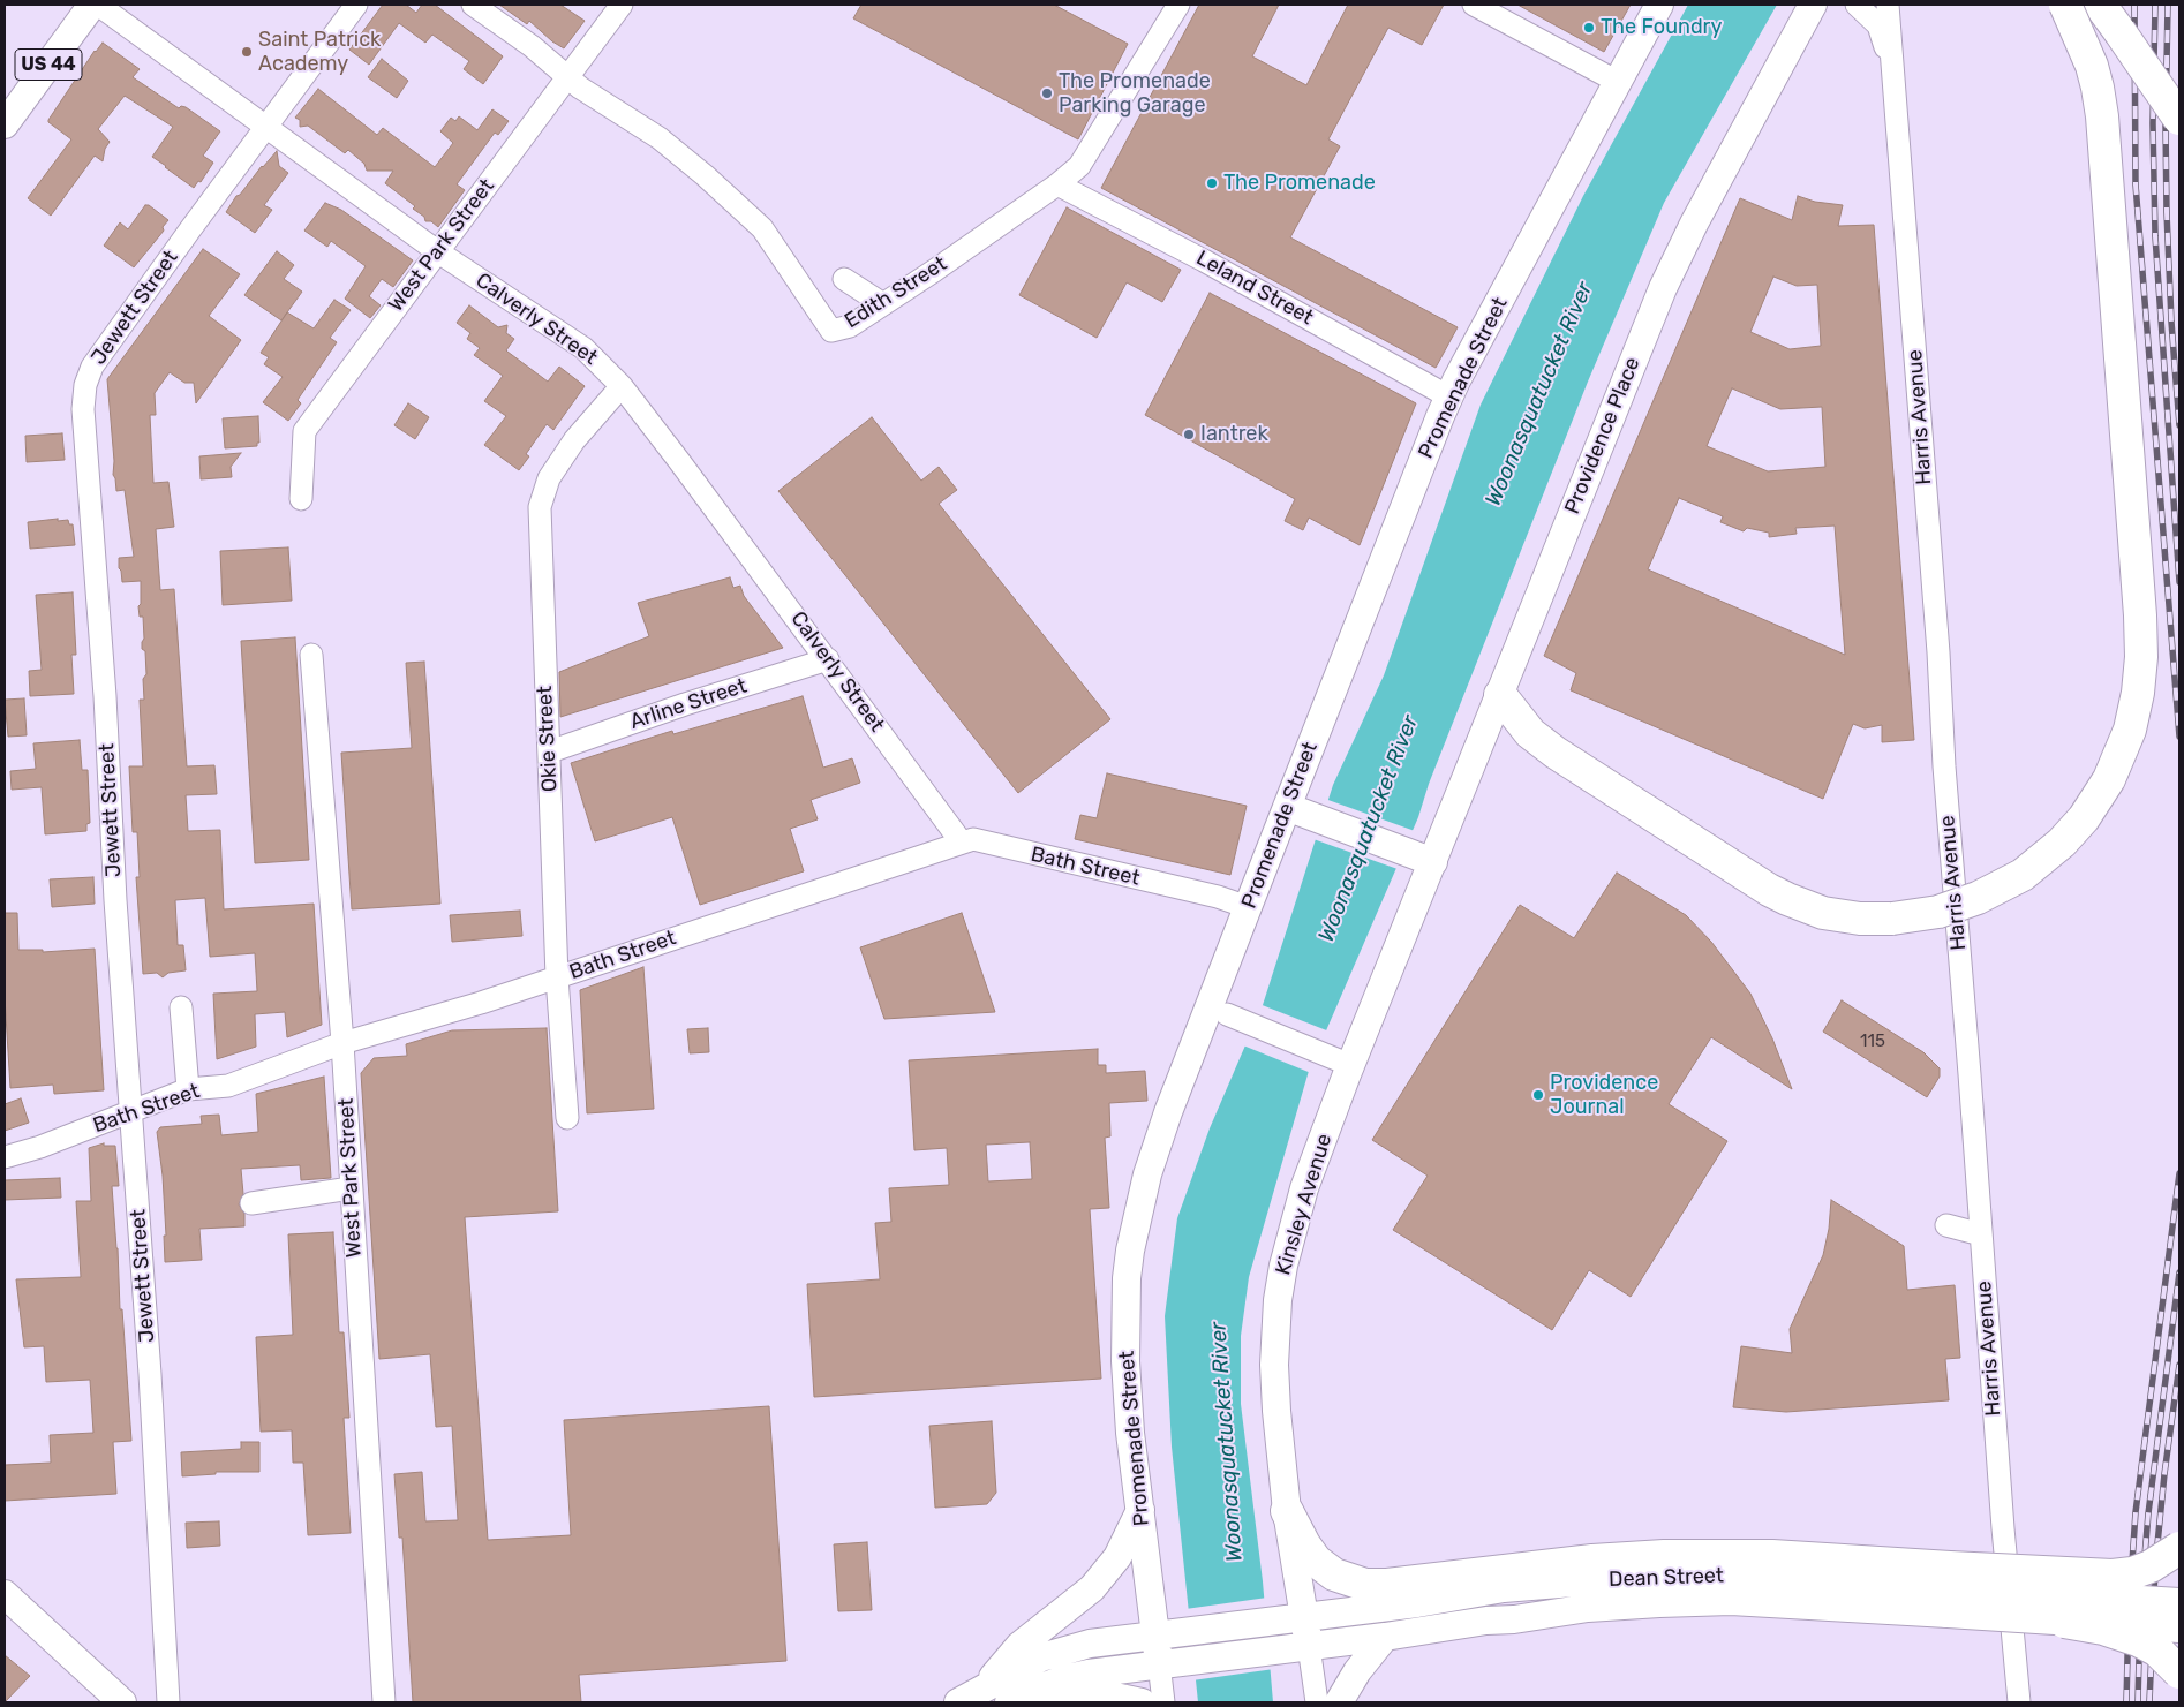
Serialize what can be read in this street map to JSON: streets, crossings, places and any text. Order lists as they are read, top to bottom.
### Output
{
  "streets": {
    "main road": [
      "US 44",
      "Promenade Street",
      "Providence Place",
      "Kinsley Avenue",
      "Dean Street"
    ],
    "street": [
      "West Park Street",
      "Leland Street",
      "Edith Street",
      "Jewett Street",
      "Calverly Street",
      "Harris Avenue",
      "Arline Street",
      "Okie Street",
      "Bath Street"
    ]
  },
  "crossings": [
    ["West Park Street", "Edith Street"],
    ["West Park Street", "Calverly Street"],
    ["West Park Street", "Bath Street"],
    ["Leland Street", "Edith Street"],
    ["Leland Street", "Promenade Street"],
    ["Jewett Street", "Calverly Street"],
    ["Jewett Street", "Bath Street"],
    ["Calverly Street", "Arline Street"],
    ["Calverly Street", "Okie Street"],
    ["Calverly Street", "Bath Street"],
    ["Promenade Street", "Bath Street"],
    ["Promenade Street", "Dean Street"],
    ["Providence Place", "Kinsley Avenue"],
    ["Arline Street", "Okie Street"],
    ["Okie Street", "Bath Street"],
    ["Kinsley Avenue", "Dean Street"]
  ],
  "water": ["Woonasquatucket River"],
  "places": [
    "The Foundry",
    "Saint Patrick Academy",
    "The Promenade Parking Garage",
    "The Promenade",
    "Iantrek",
    "Providence Journal"
  ],
  "house_numbers": ["115"]
}
